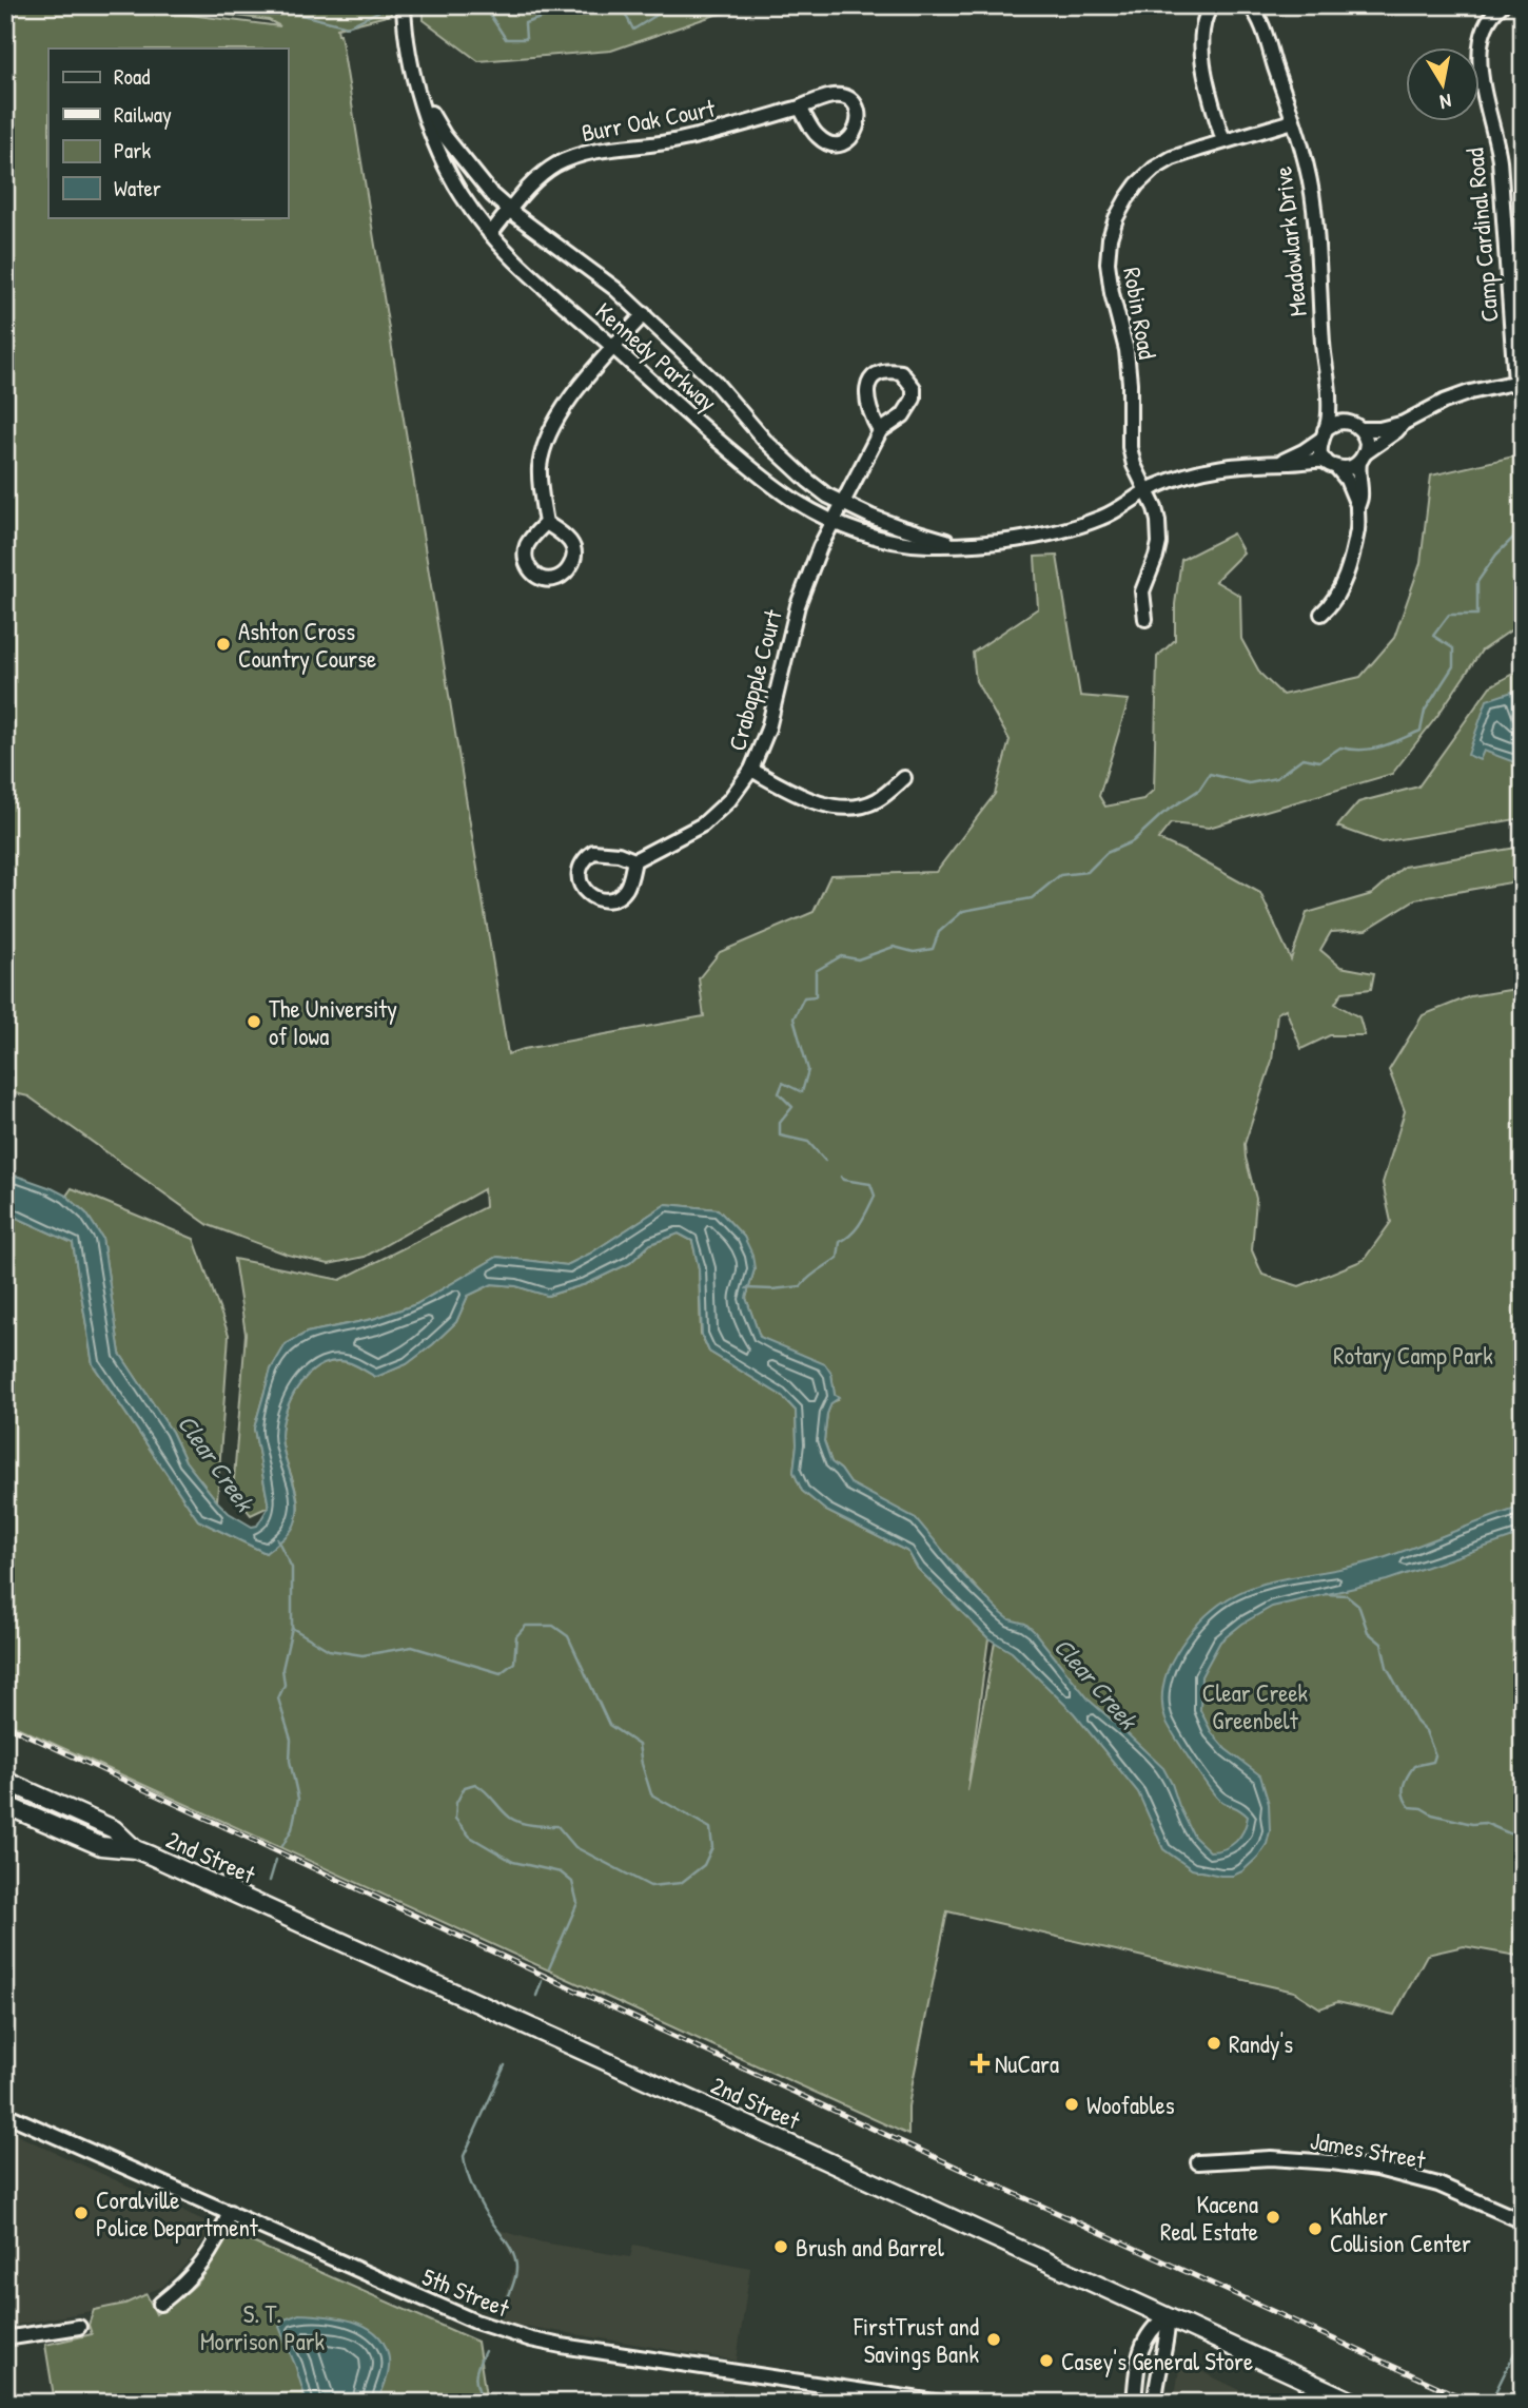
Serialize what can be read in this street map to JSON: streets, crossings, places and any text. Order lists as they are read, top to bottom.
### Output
{
  "streets": {
    "main road": ["2nd Street"],
    "street": [
      "Burr Oak Court",
      "Camp Cardinal Road",
      "Meadowlark Drive",
      "Robin Road",
      "Kennedy Parkway",
      "Crabapple Court",
      "James Street",
      "5th Street"
    ]
  },
  "crossings": [
    ["Burr Oak Court", "Kennedy Parkway"],
    ["Meadowlark Drive", "Robin Road"],
    ["Meadowlark Drive", "Kennedy Parkway"],
    ["Robin Road", "Kennedy Parkway"],
    ["Kennedy Parkway", "Crabapple Court"]
  ],
  "water": ["Clear Creek"],
  "parks": ["Rotary Camp Park", "Clear Creek Greenbelt", "S. T. Morrison Park"],
  "places": {
    "other": [
      "Ashton Cross Country Course",
      "The University of Iowa",
      "Randy's",
      "Woofables",
      "Coralville Police Department",
      "Kacena Real Estate",
      "Kahler Collision Center",
      "Brush and Barrel",
      "FirstTrust and Savings Bank",
      "Casey's General Store"
    ],
    "health": ["NuCara"]
  },
  "legend": [
    "Road",
    "Railway",
    "Park",
    "Water"
  ],
  "north": "bottom"
}
